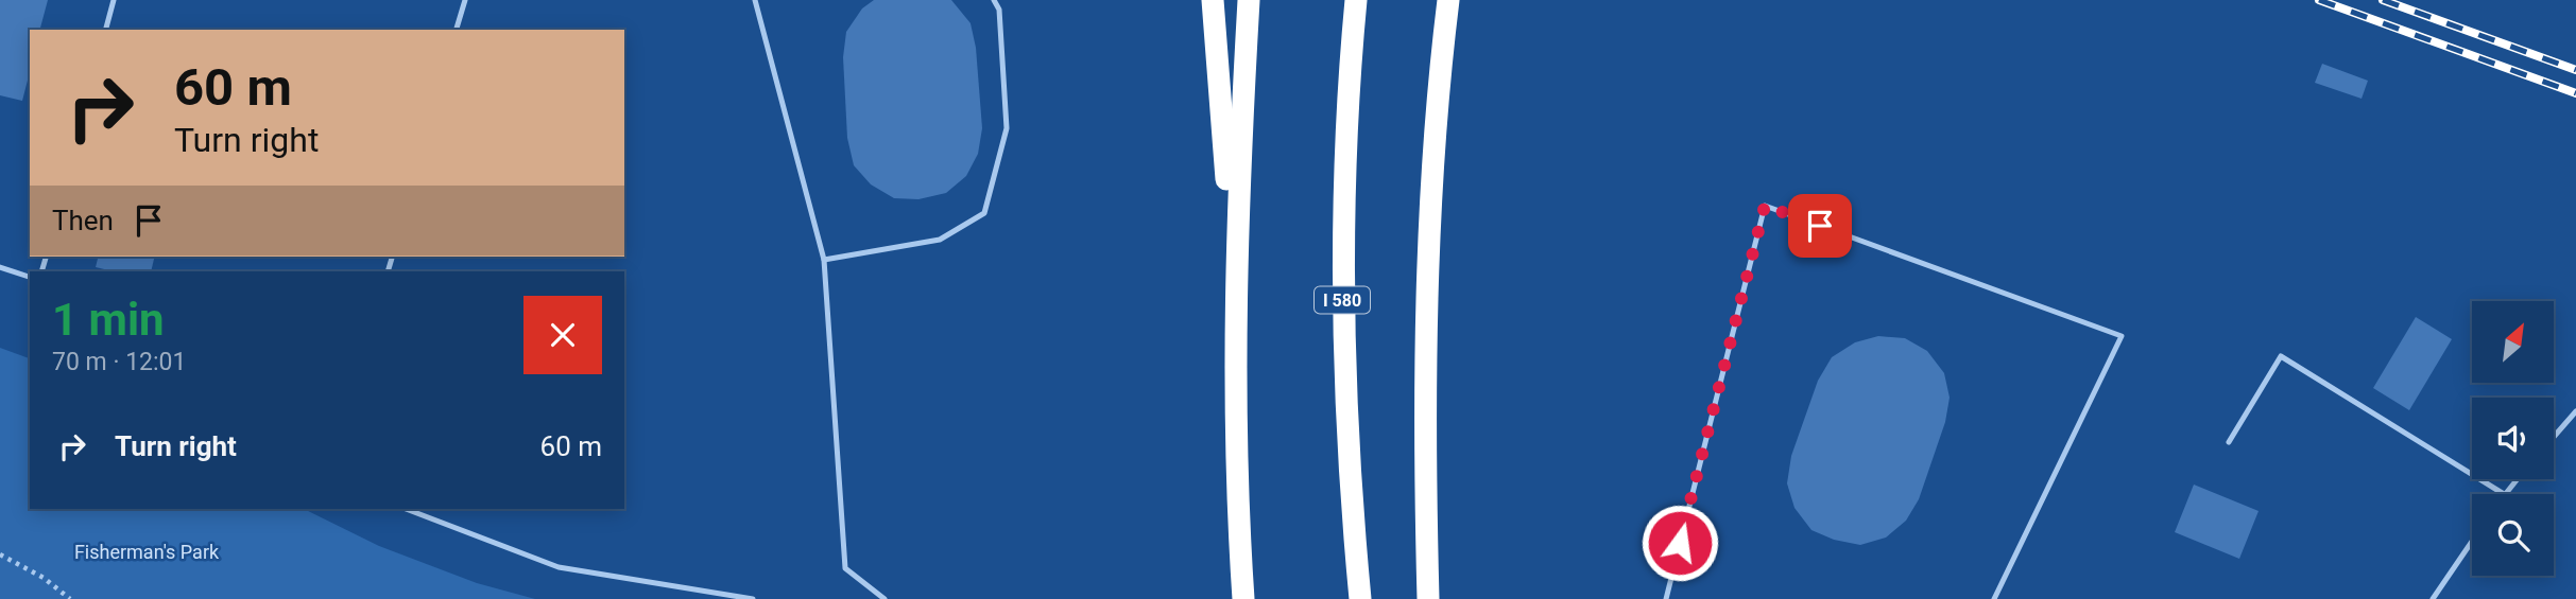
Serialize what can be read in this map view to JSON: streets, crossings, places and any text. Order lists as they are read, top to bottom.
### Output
{
  "streets": {
    "highway": ["I 580"]
  },
  "parks": ["Fisherman's Park"],
  "north": "top right",
  "page": {
    "turn": ["60 m", "Turn right"],
    "then": "Then",
    "heading": ["1 min", "70 m · 12:01"],
    "list": [
      {
        "name": "Turn right",
        "value": "60 m"
      }
    ]
  }
}
